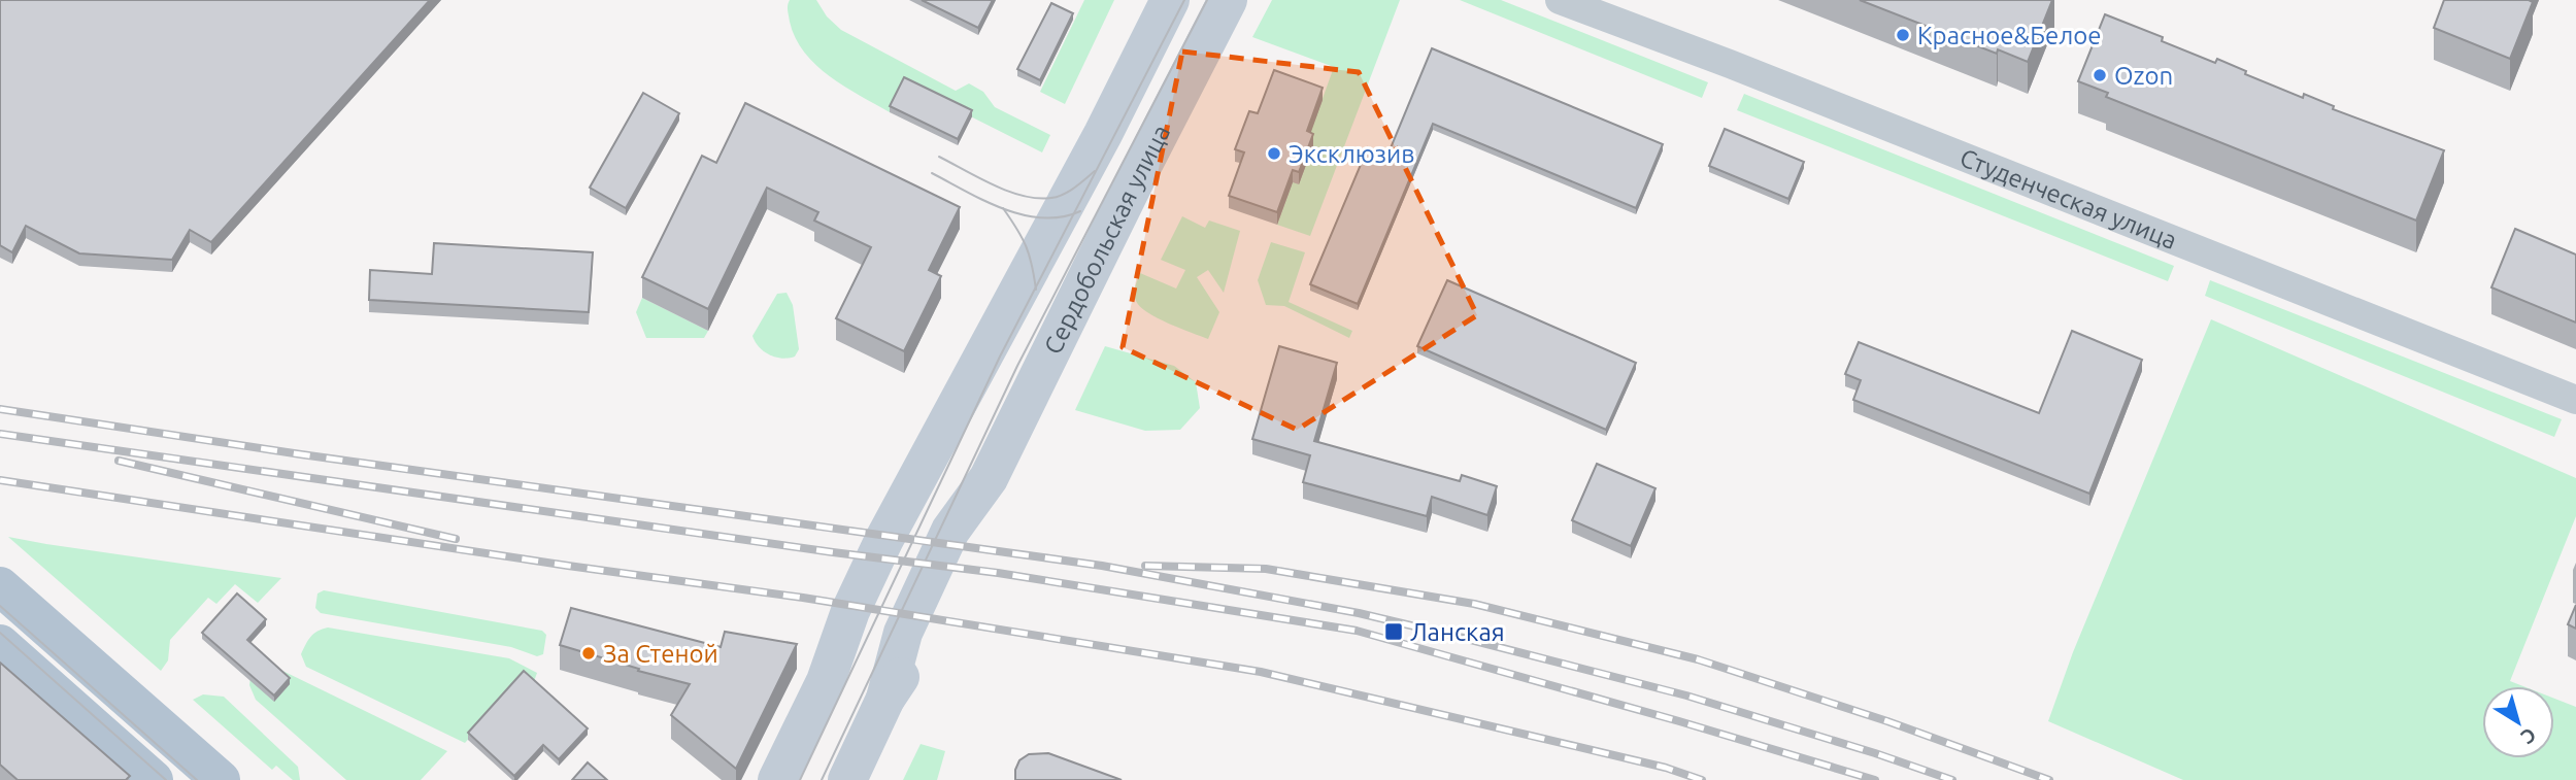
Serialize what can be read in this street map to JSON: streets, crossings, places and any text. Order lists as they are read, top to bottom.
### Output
{
  "streets": {
    "main road": ["Сердобольская улица"],
    "street": ["Студенческая улица"]
  },
  "places": {
    "other": [
      "Красное&Белое",
      "Ozon",
      "Эксклюзив",
      "За Стеной"
    ],
    "transit": ["Ланская"]
  },
  "north": "bottom right"
}
